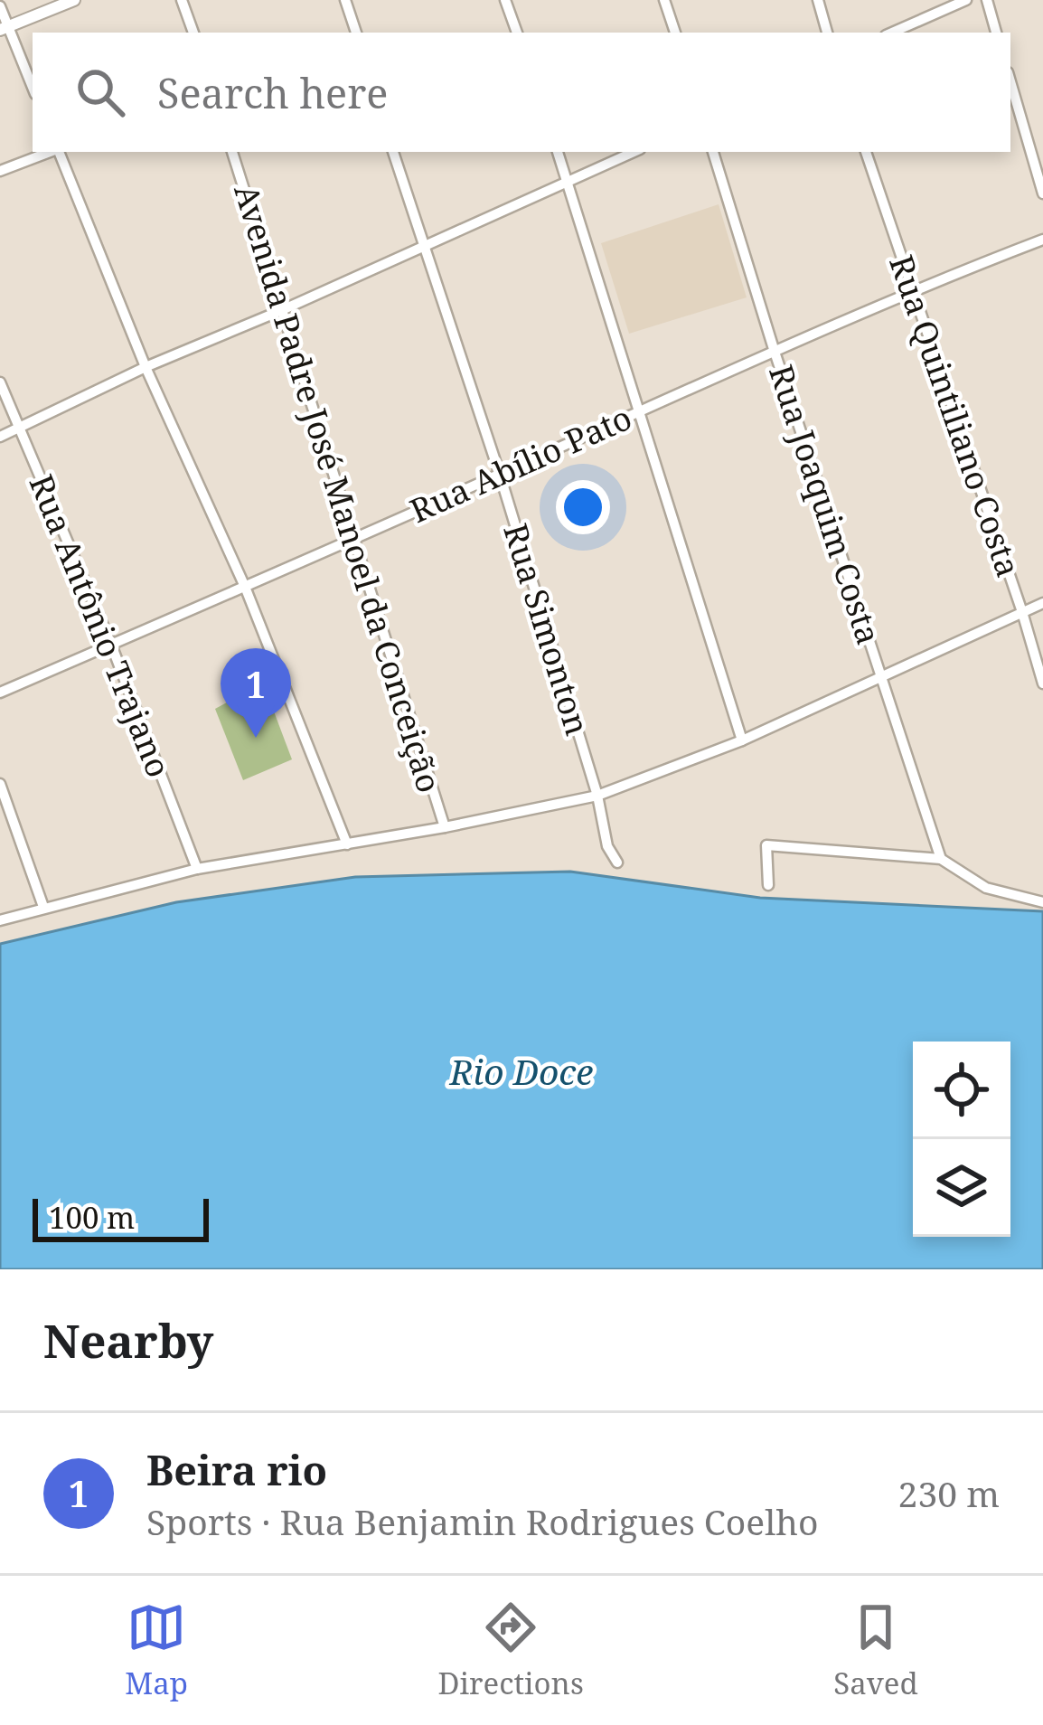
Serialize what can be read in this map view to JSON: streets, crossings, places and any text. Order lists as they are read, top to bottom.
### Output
{
  "streets": {
    "street": [
      "Rua Quintiliano Costa",
      "Rua Abílio Pato",
      "Avenida Padre José Manoel da Conceição",
      "Rua Joaquim Costa",
      "Rua Antônio Trajano",
      "Rua Simonton"
    ]
  },
  "crossings": [
    ["Rua Quintiliano Costa", "Rua Abílio Pato"],
    ["Rua Abílio Pato", "Avenida Padre José Manoel da Conceição"],
    ["Rua Abílio Pato", "Rua Joaquim Costa"],
    ["Rua Abílio Pato", "Rua Antônio Trajano"],
    ["Rua Abílio Pato", "Rua Simonton"]
  ],
  "water": ["Rio Doce"],
  "scale_bar": "100 m",
  "page": {
    "search": "Search here",
    "pins": "1",
    "scale": "100 m",
    "heading": "Nearby",
    "list": [
      {
        "mark": "1",
        "name": "Beira rio",
        "note": "Sports · Rua Benjamin Rodrigues Coelho",
        "value": "230 m"
      }
    ],
    "nav": ["Map", "Directions", "Saved"]
  }
}
